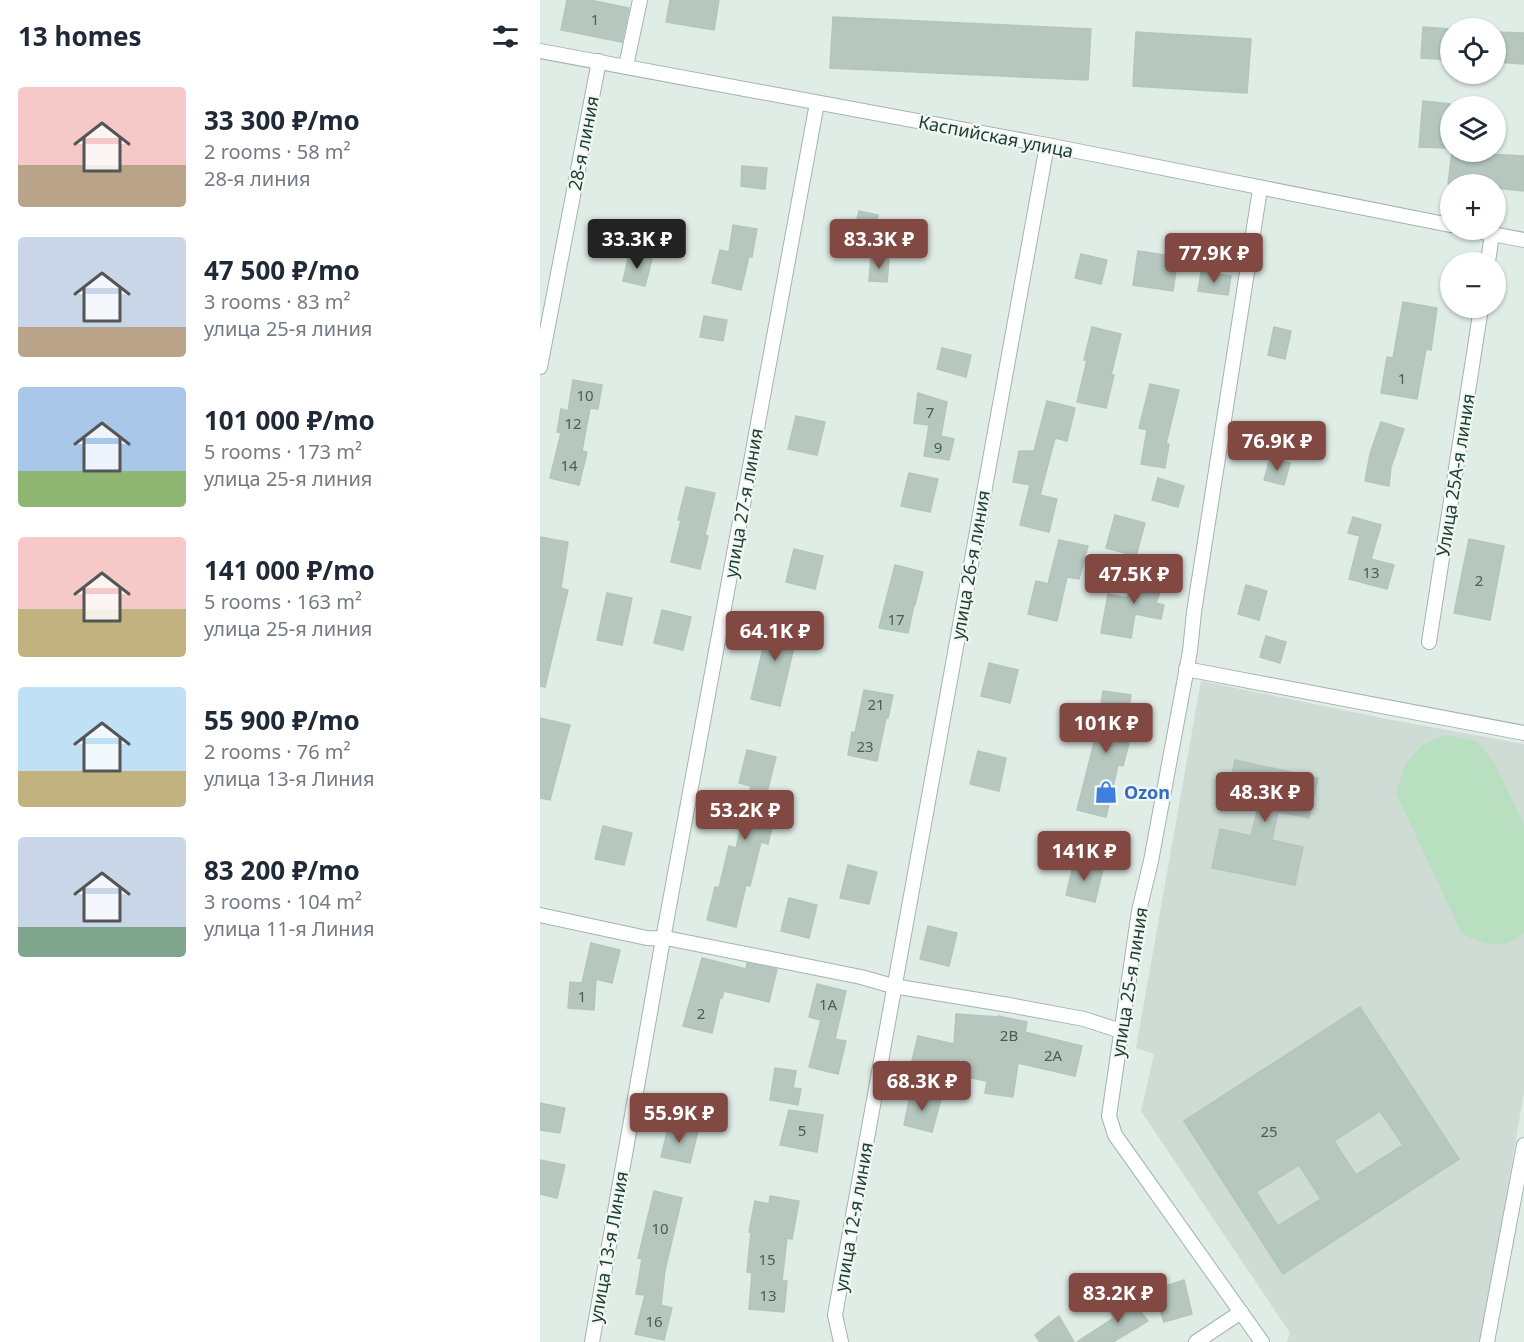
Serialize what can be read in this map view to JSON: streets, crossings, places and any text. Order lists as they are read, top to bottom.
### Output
{
  "streets": {
    "street": [
      "Каспийская улица",
      "28-я линия",
      "Улица 25А-я линия",
      "улица 27-я линия",
      "улица 26-я линия",
      "улица 25-я линия",
      "улица 12-я линия",
      "улица 13-я Линия"
    ]
  },
  "crossings": [
    ["Каспийская улица", "28-я линия"],
    ["Каспийская улица", "улица 27-я линия"],
    ["Каспийская улица", "улица 26-я линия"],
    ["Каспийская улица", "улица 25-я линия"],
    ["улица 27-я линия", "улица 13-я Линия"],
    ["улица 26-я линия", "улица 12-я линия"]
  ],
  "places": {
    "shop": ["Ozon"]
  },
  "house_numbers": [
    "1",
    "1",
    "10",
    "7",
    "12",
    "9",
    "14",
    "13",
    "2",
    "17",
    "21",
    "23",
    "1",
    "1А",
    "2",
    "2В",
    "2А",
    "5",
    "25",
    "10",
    "15",
    "13",
    "16"
  ],
  "page": {
    "heading": "13 homes",
    "map_buttons": ["+", "−"],
    "list": [
      {
        "name": "33 300 ₽/mo",
        "note": "2 rooms · 58 m² · 28-я линия"
      },
      {
        "name": "47 500 ₽/mo",
        "note": "3 rooms · 83 m² · улица 25-я линия"
      },
      {
        "name": "101 000 ₽/mo",
        "note": "5 rooms · 173 m² · улица 25-я линия"
      },
      {
        "name": "141 000 ₽/mo",
        "note": "5 rooms · 163 m² · улица 25-я линия"
      },
      {
        "name": "55 900 ₽/mo",
        "note": "2 rooms · 76 m² · улица 13-я Линия"
      },
      {
        "name": "83 200 ₽/mo",
        "note": "3 rooms · 104 m² · улица 11-я Линия"
      }
    ],
    "price": [
      "33.3K ₽",
      "83.3K ₽",
      "77.9K ₽",
      "76.9K ₽",
      "47.5K ₽",
      "64.1K ₽",
      "101K ₽",
      "48.3K ₽",
      "53.2K ₽",
      "141K ₽",
      "68.3K ₽",
      "55.9K ₽",
      "83.2K ₽"
    ]
  }
}
